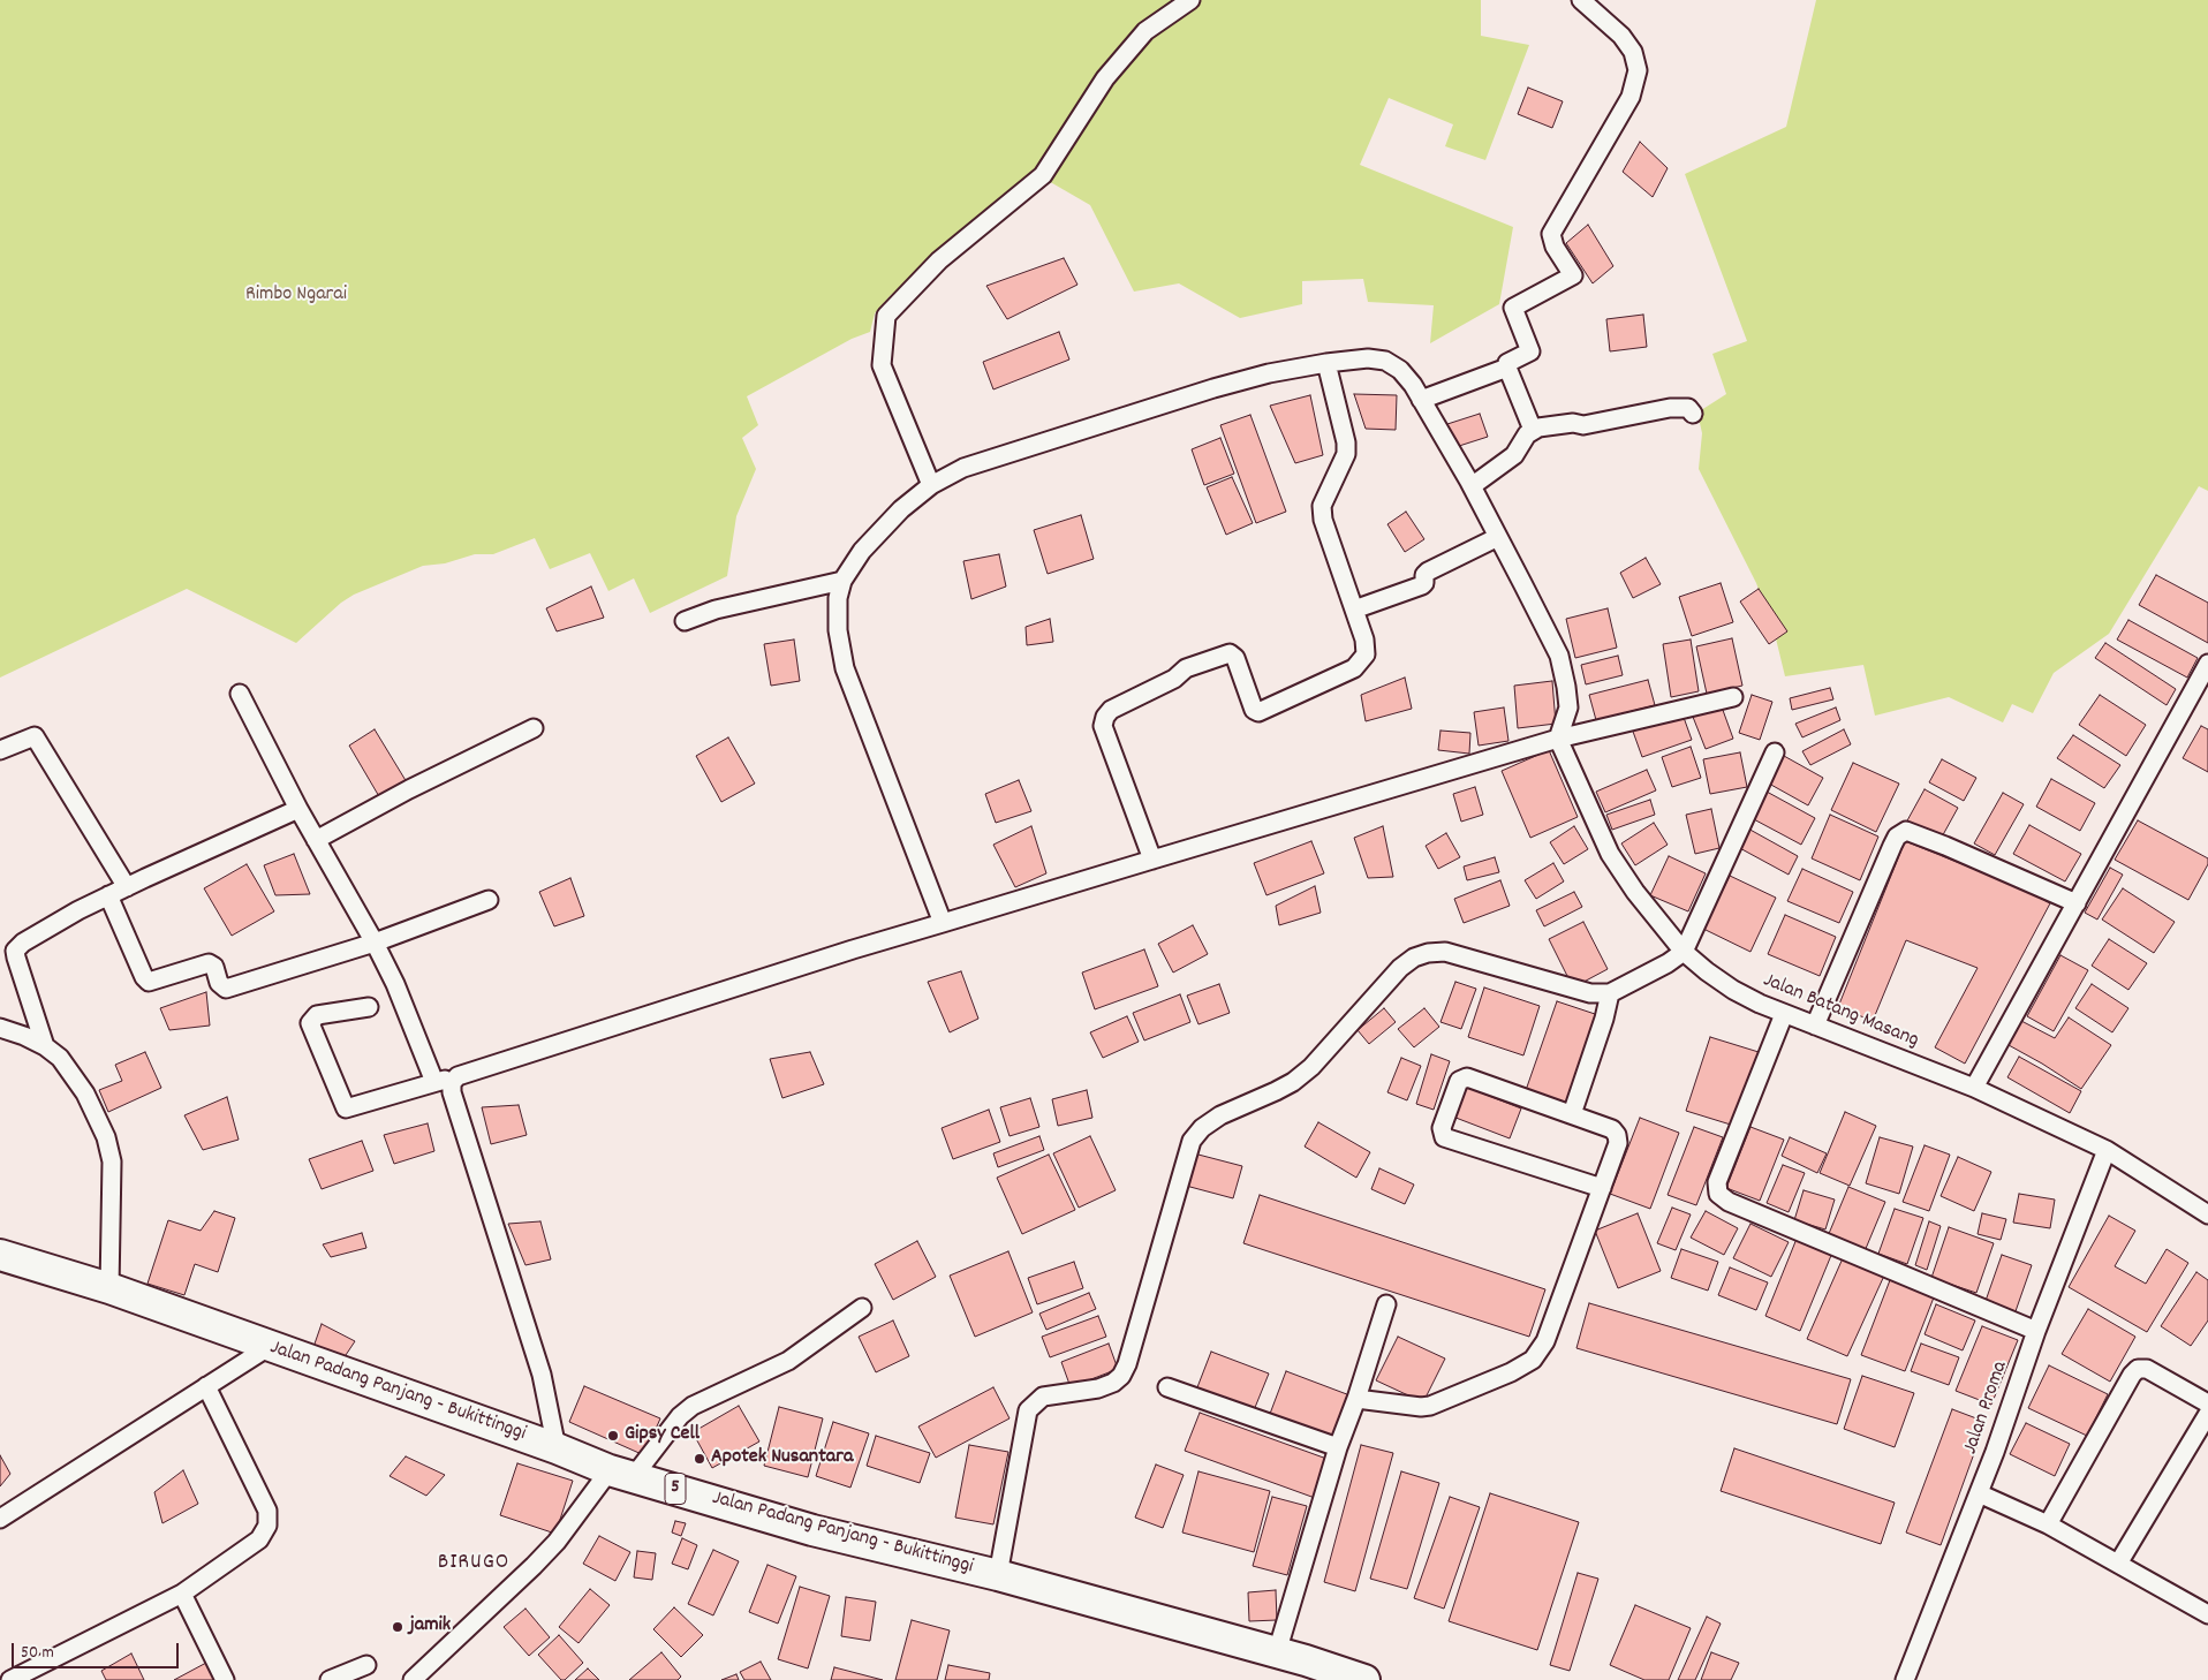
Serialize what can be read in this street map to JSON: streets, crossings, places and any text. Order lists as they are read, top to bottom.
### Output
{
  "streets": {
    "highway": ["Jalan Padang Panjang - Bukittinggi", "5"],
    "street": ["Jalan Batang Masang", "Jalan Proma"]
  },
  "crossings": [
    ["Jalan Batang Masang", "Jalan Proma"]
  ],
  "districts": ["BIRUGO"],
  "parks": ["Rimbo Ngarai"],
  "places": ["Gipsy Cell", "Apotek Nusantara", "jamik"],
  "scale_bar": "50 m"
}
